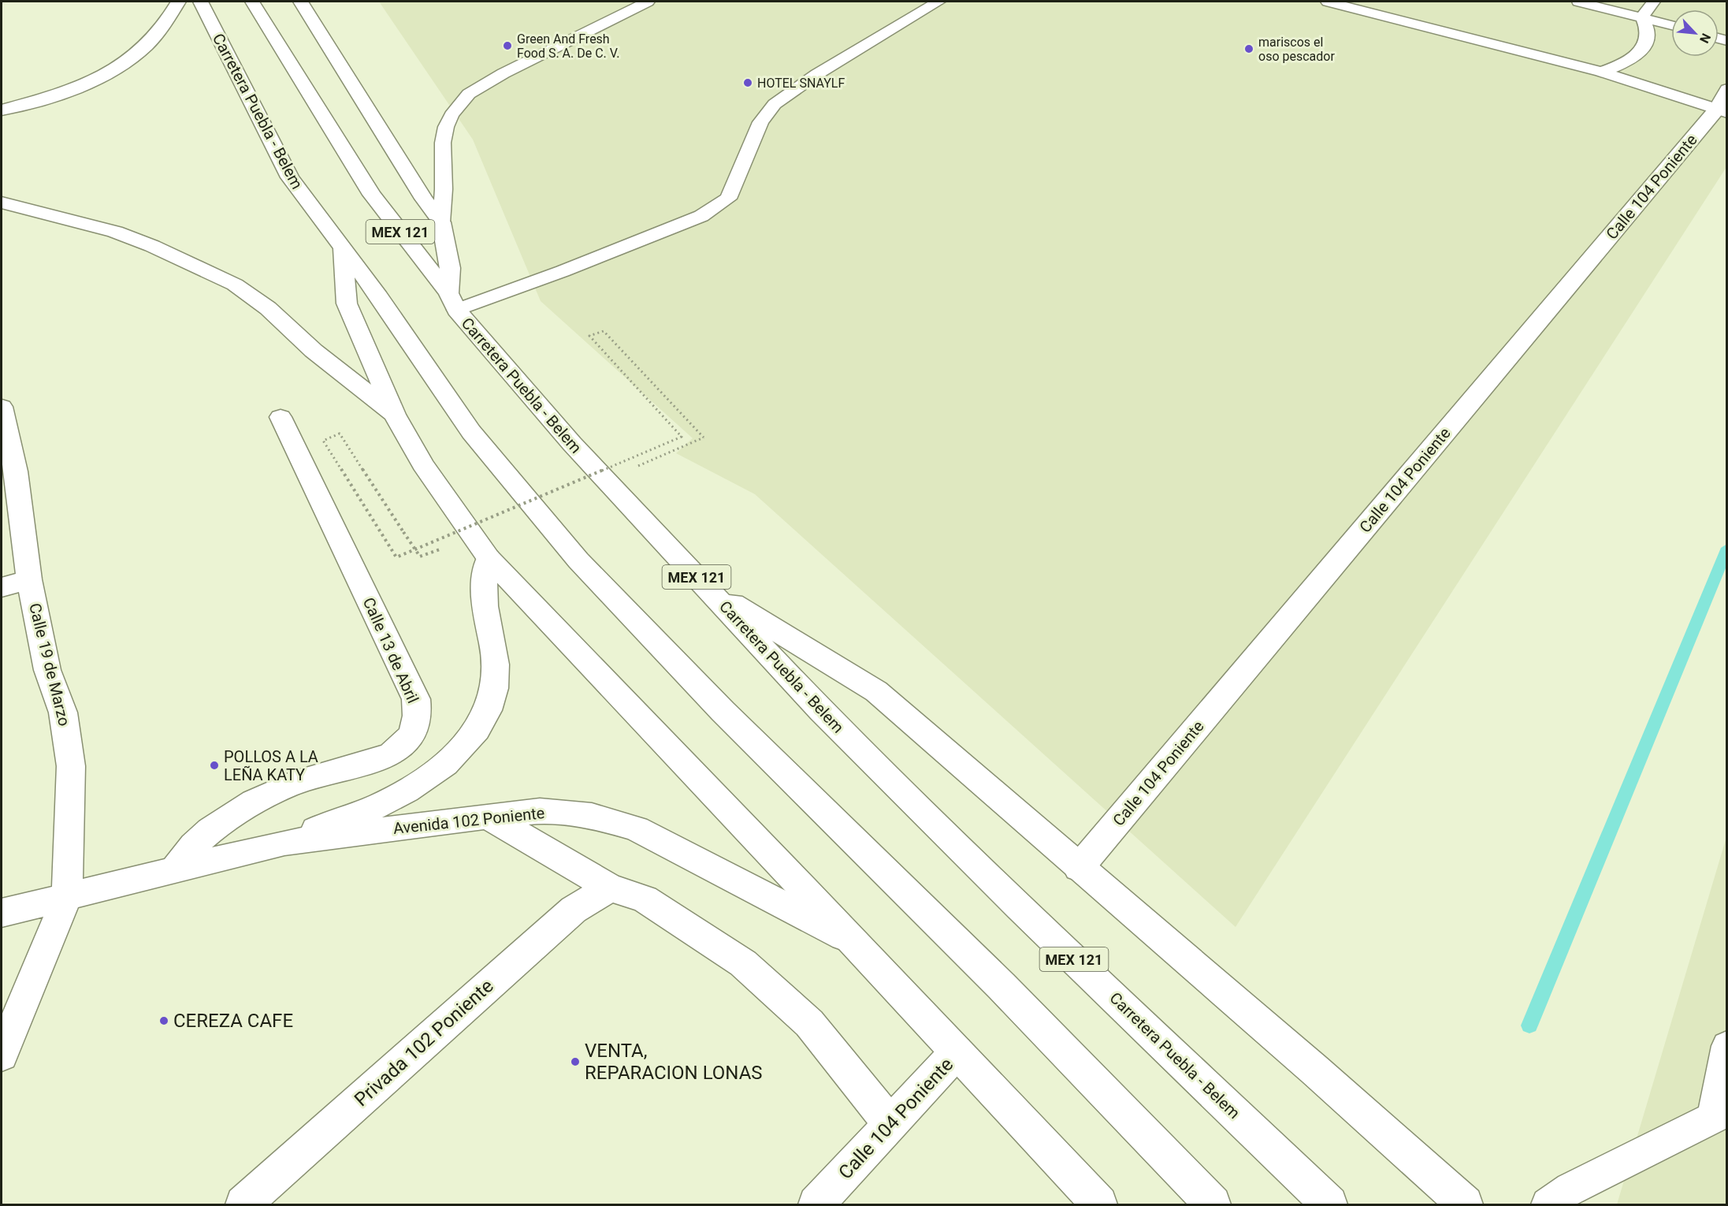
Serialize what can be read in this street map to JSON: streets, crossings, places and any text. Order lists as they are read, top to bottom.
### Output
{
  "streets": {
    "main road": [
      "Carretera Puebla - Belem",
      "Calle 104 Poniente",
      "MEX 121",
      "Calle 13 de Abril",
      "Calle 19 de Marzo",
      "Avenida 102 Poniente",
      "Privada 102 Poniente"
    ]
  },
  "crossings": [
    ["Calle 13 de Abril", "Avenida 102 Poniente"],
    ["Calle 19 de Marzo", "Avenida 102 Poniente"]
  ],
  "places": [
    "Green And Fresh Food S. A. De C. V.",
    "mariscos el oso pescador",
    "HOTEL SNAYLF",
    "POLLOS A LA LEÑA KATY",
    "CEREZA CAFE",
    "VENTA, REPARACION LONAS"
  ],
  "north": "bottom right"
}
